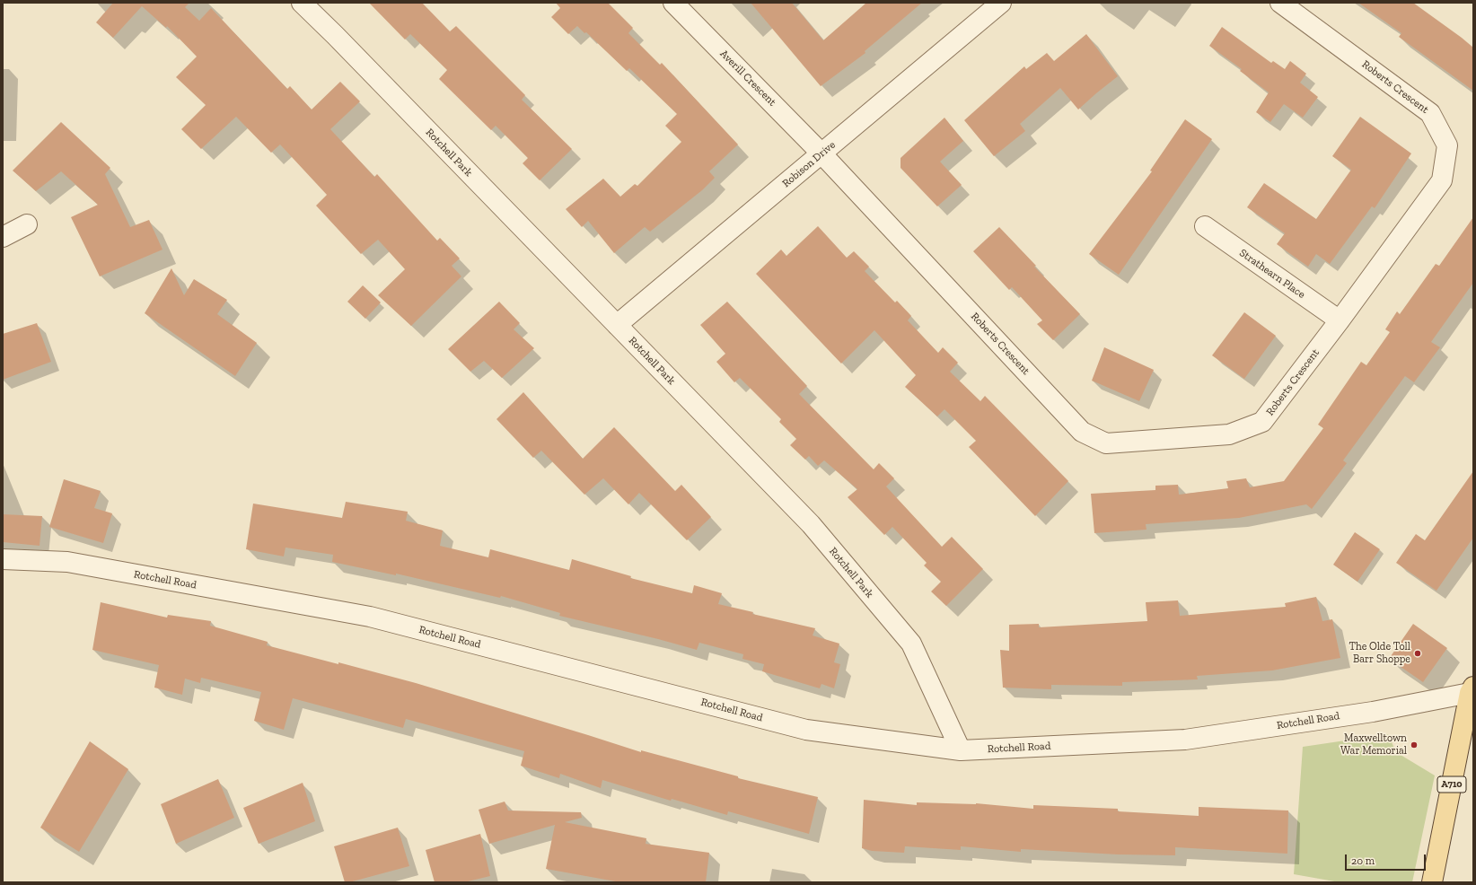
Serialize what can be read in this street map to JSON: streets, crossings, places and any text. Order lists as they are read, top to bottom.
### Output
{
  "streets": {
    "main road": ["A710"],
    "street": [
      "Averill Crescent",
      "Roberts Crescent",
      "Rotchell Park",
      "Robison Drive",
      "Strathearn Place",
      "Rotchell Road"
    ]
  },
  "crossings": [
    ["Averill Crescent", "Roberts Crescent"],
    ["Averill Crescent", "Robison Drive"],
    ["Roberts Crescent", "Robison Drive"],
    ["Roberts Crescent", "Strathearn Place"],
    ["Rotchell Park", "Robison Drive"],
    ["Rotchell Park", "Rotchell Road"],
    ["Rotchell Road", "A710"]
  ],
  "places": ["The Olde Toll Barr Shoppe", "Maxwelltown War Memorial"],
  "scale_bar": "20 m"
}
